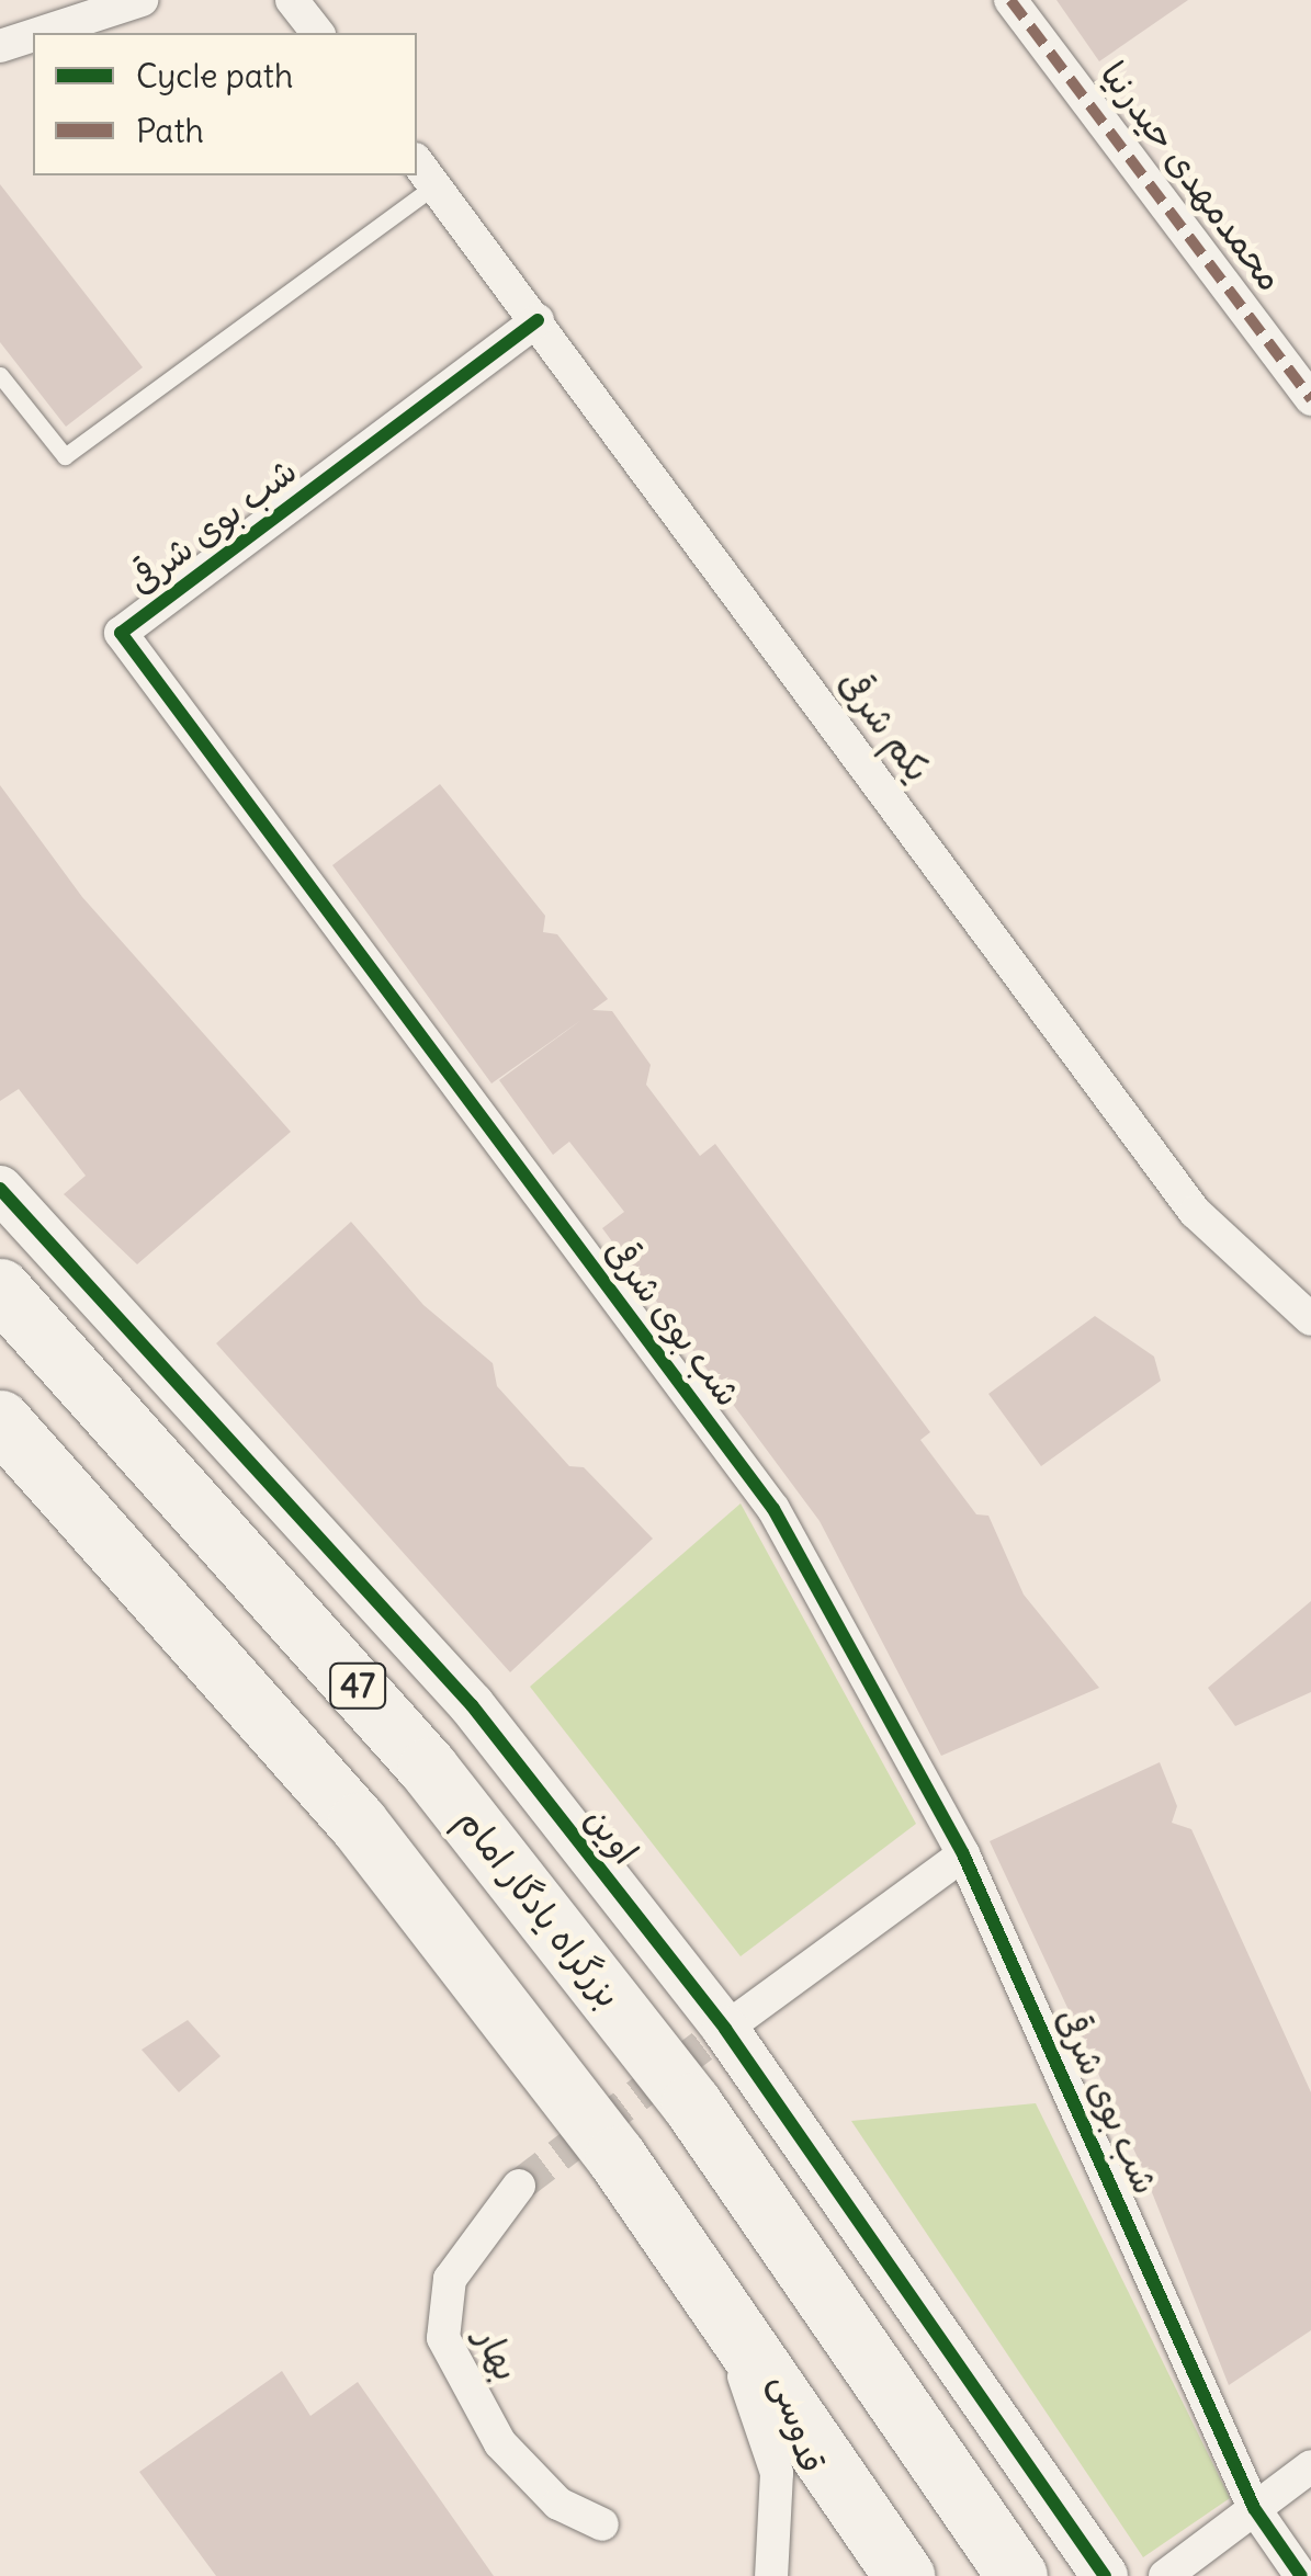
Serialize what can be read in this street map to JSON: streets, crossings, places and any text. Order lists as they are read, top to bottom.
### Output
{
  "streets": {
    "highway": ["47", "بزرگراه یادگار امام"],
    "street": [
      "محمدمهدی حیدرنیا",
      "شب بوی شرقی",
      "یکم شرقی",
      "اوین",
      "بهار",
      "قدوسی"
    ]
  },
  "crossings": [
    ["شب بوی شرقی", "یکم شرقی"],
    ["47", "قدوسی"]
  ],
  "legend": ["Cycle path", "Path"]
}
